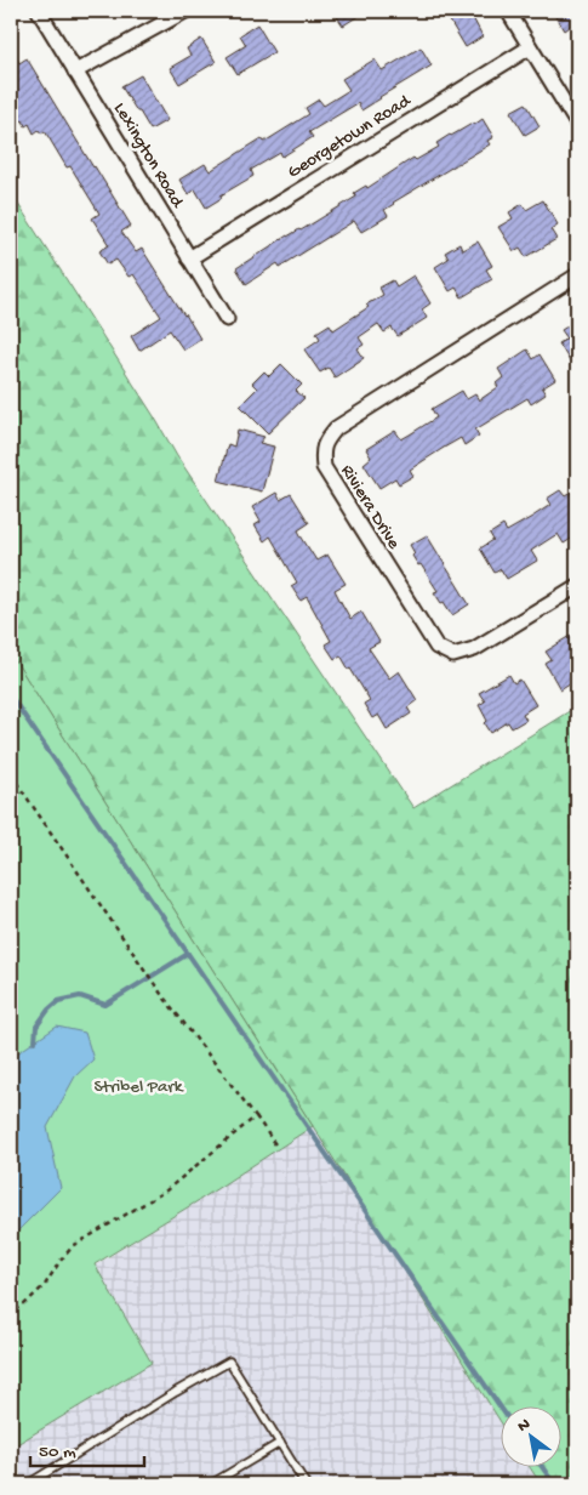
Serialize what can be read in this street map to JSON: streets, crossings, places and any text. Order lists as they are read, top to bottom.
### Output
{
  "streets": {
    "street": ["Georgetown Road", "Lexington Road", "Riviera Drive"]
  },
  "crossings": [
    ["Georgetown Road", "Lexington Road"]
  ],
  "parks": ["Stribel Park"],
  "scale_bar": "50 m",
  "north": "top left"
}
